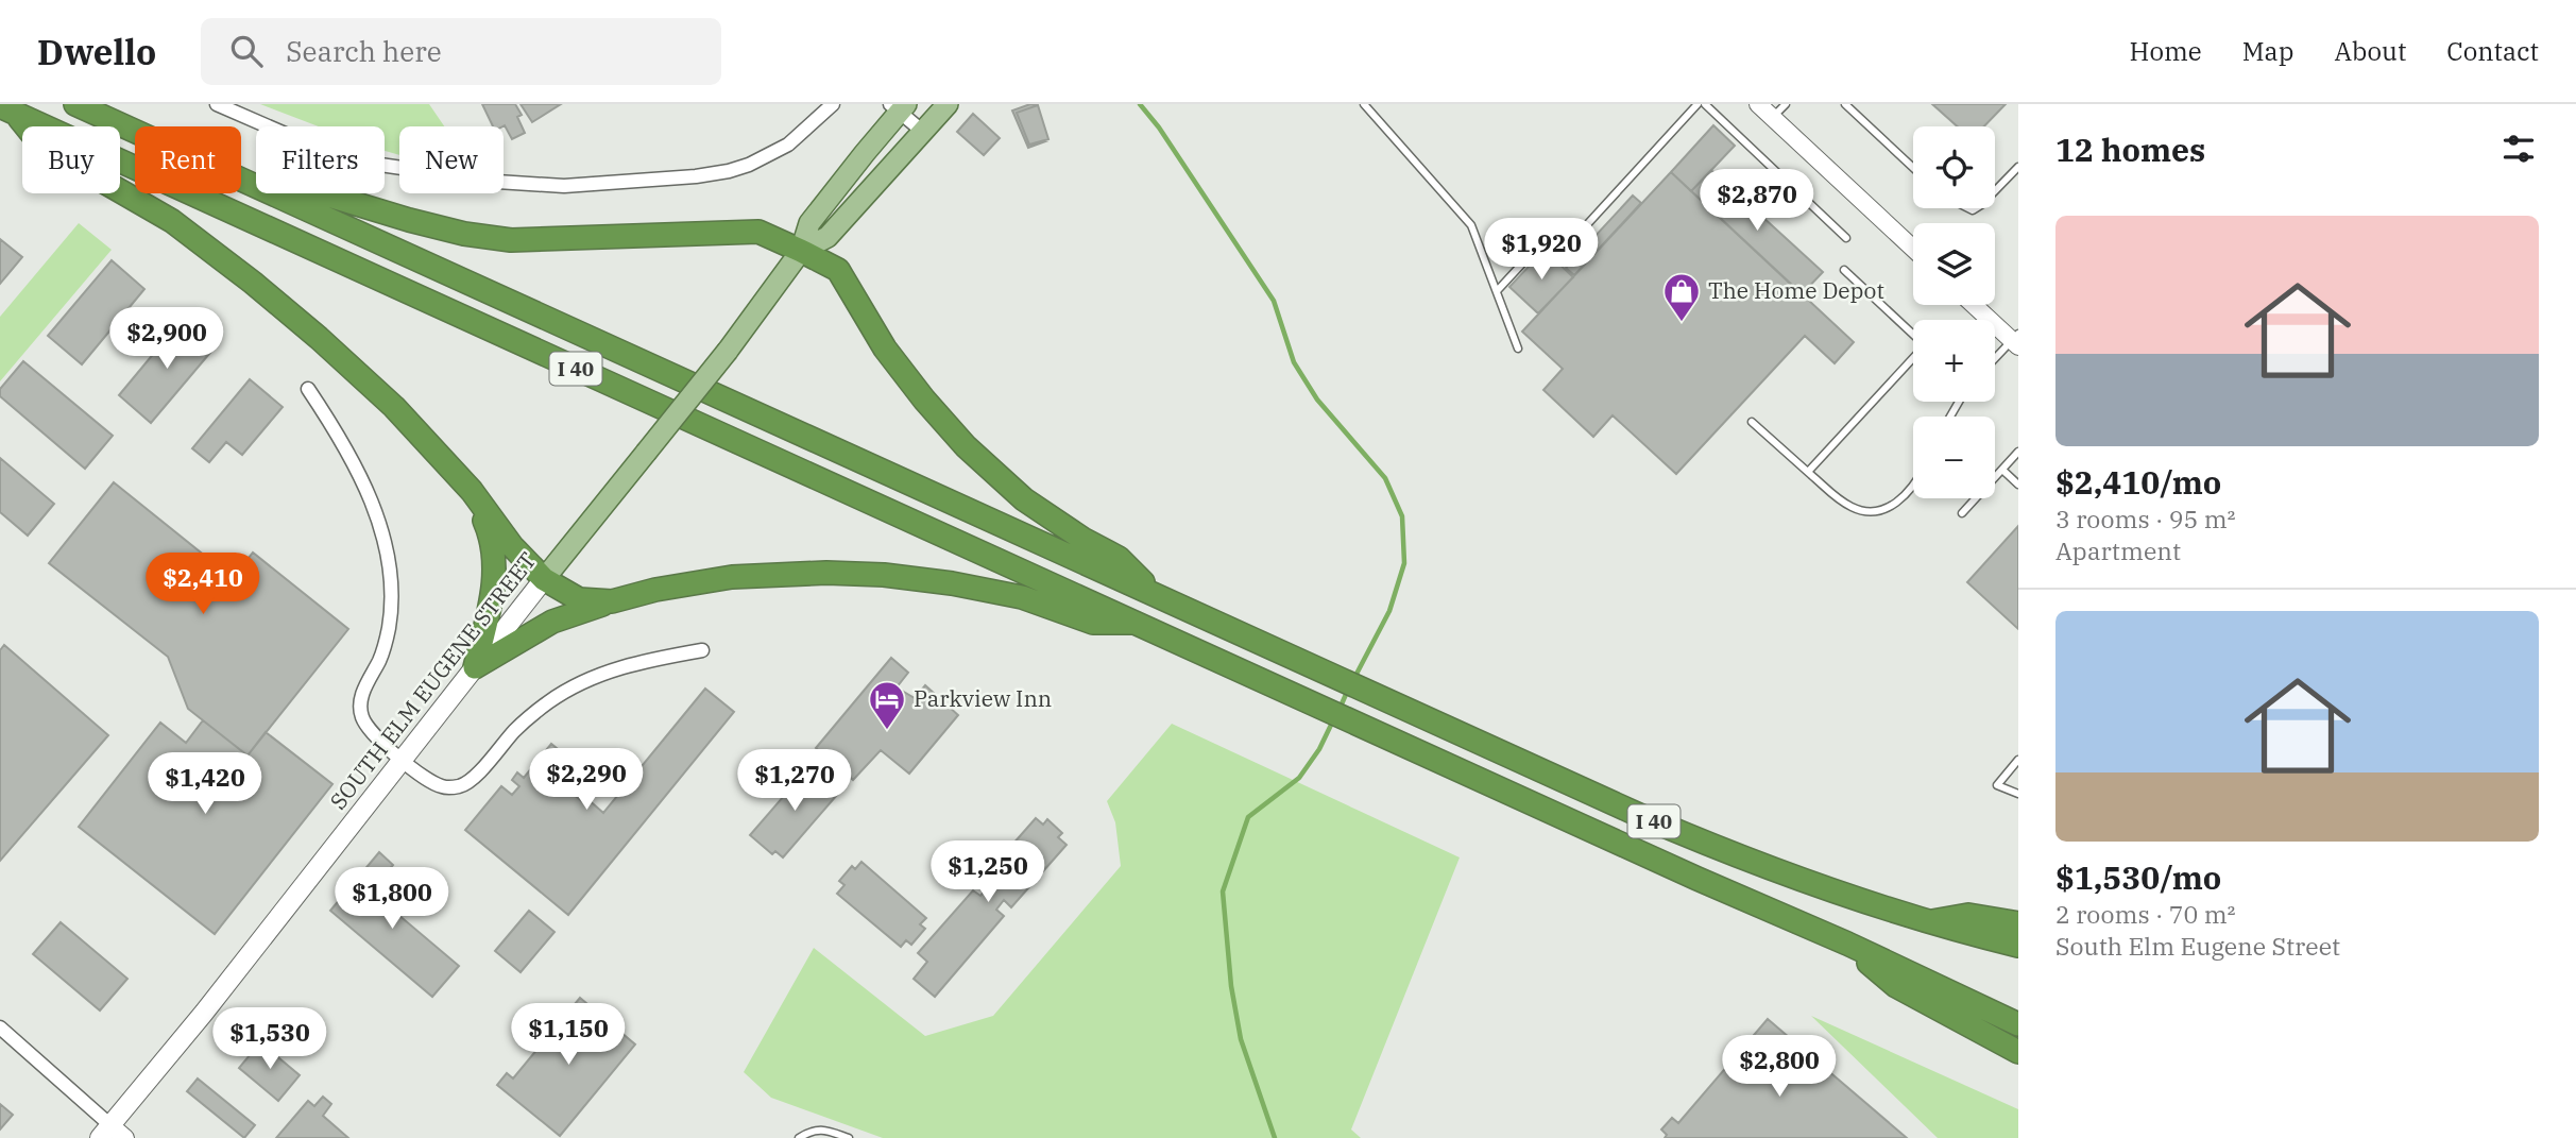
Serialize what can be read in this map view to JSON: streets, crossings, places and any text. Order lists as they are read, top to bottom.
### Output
{
  "streets": {
    "highway": ["I 40"],
    "main road": ["SOUTH ELM EUGENE STREET"]
  },
  "places": {
    "shop": ["The Home Depot"],
    "hotel": ["Parkview Inn"]
  },
  "page": {
    "header": "Dwello",
    "search": "Search here",
    "nav": [
      "Home",
      "Map",
      "About",
      "Contact"
    ],
    "heading": "12 homes",
    "map_buttons": ["+", "−"],
    "chip": [
      "Buy",
      "Rent",
      "Filters",
      "New"
    ],
    "price": [
      "$2,870",
      "$1,920",
      "$2,900",
      "$2,410",
      "$2,290",
      "$1,270",
      "$1,420",
      "$1,250",
      "$1,800",
      "$1,150",
      "$1,530",
      "$2,800"
    ],
    "list": [
      {
        "name": "$2,410/mo",
        "note": "3 rooms · 95 m² · Apartment"
      },
      {
        "name": "$1,530/mo",
        "note": "2 rooms · 70 m² · South Elm Eugene Street"
      }
    ]
  }
}
